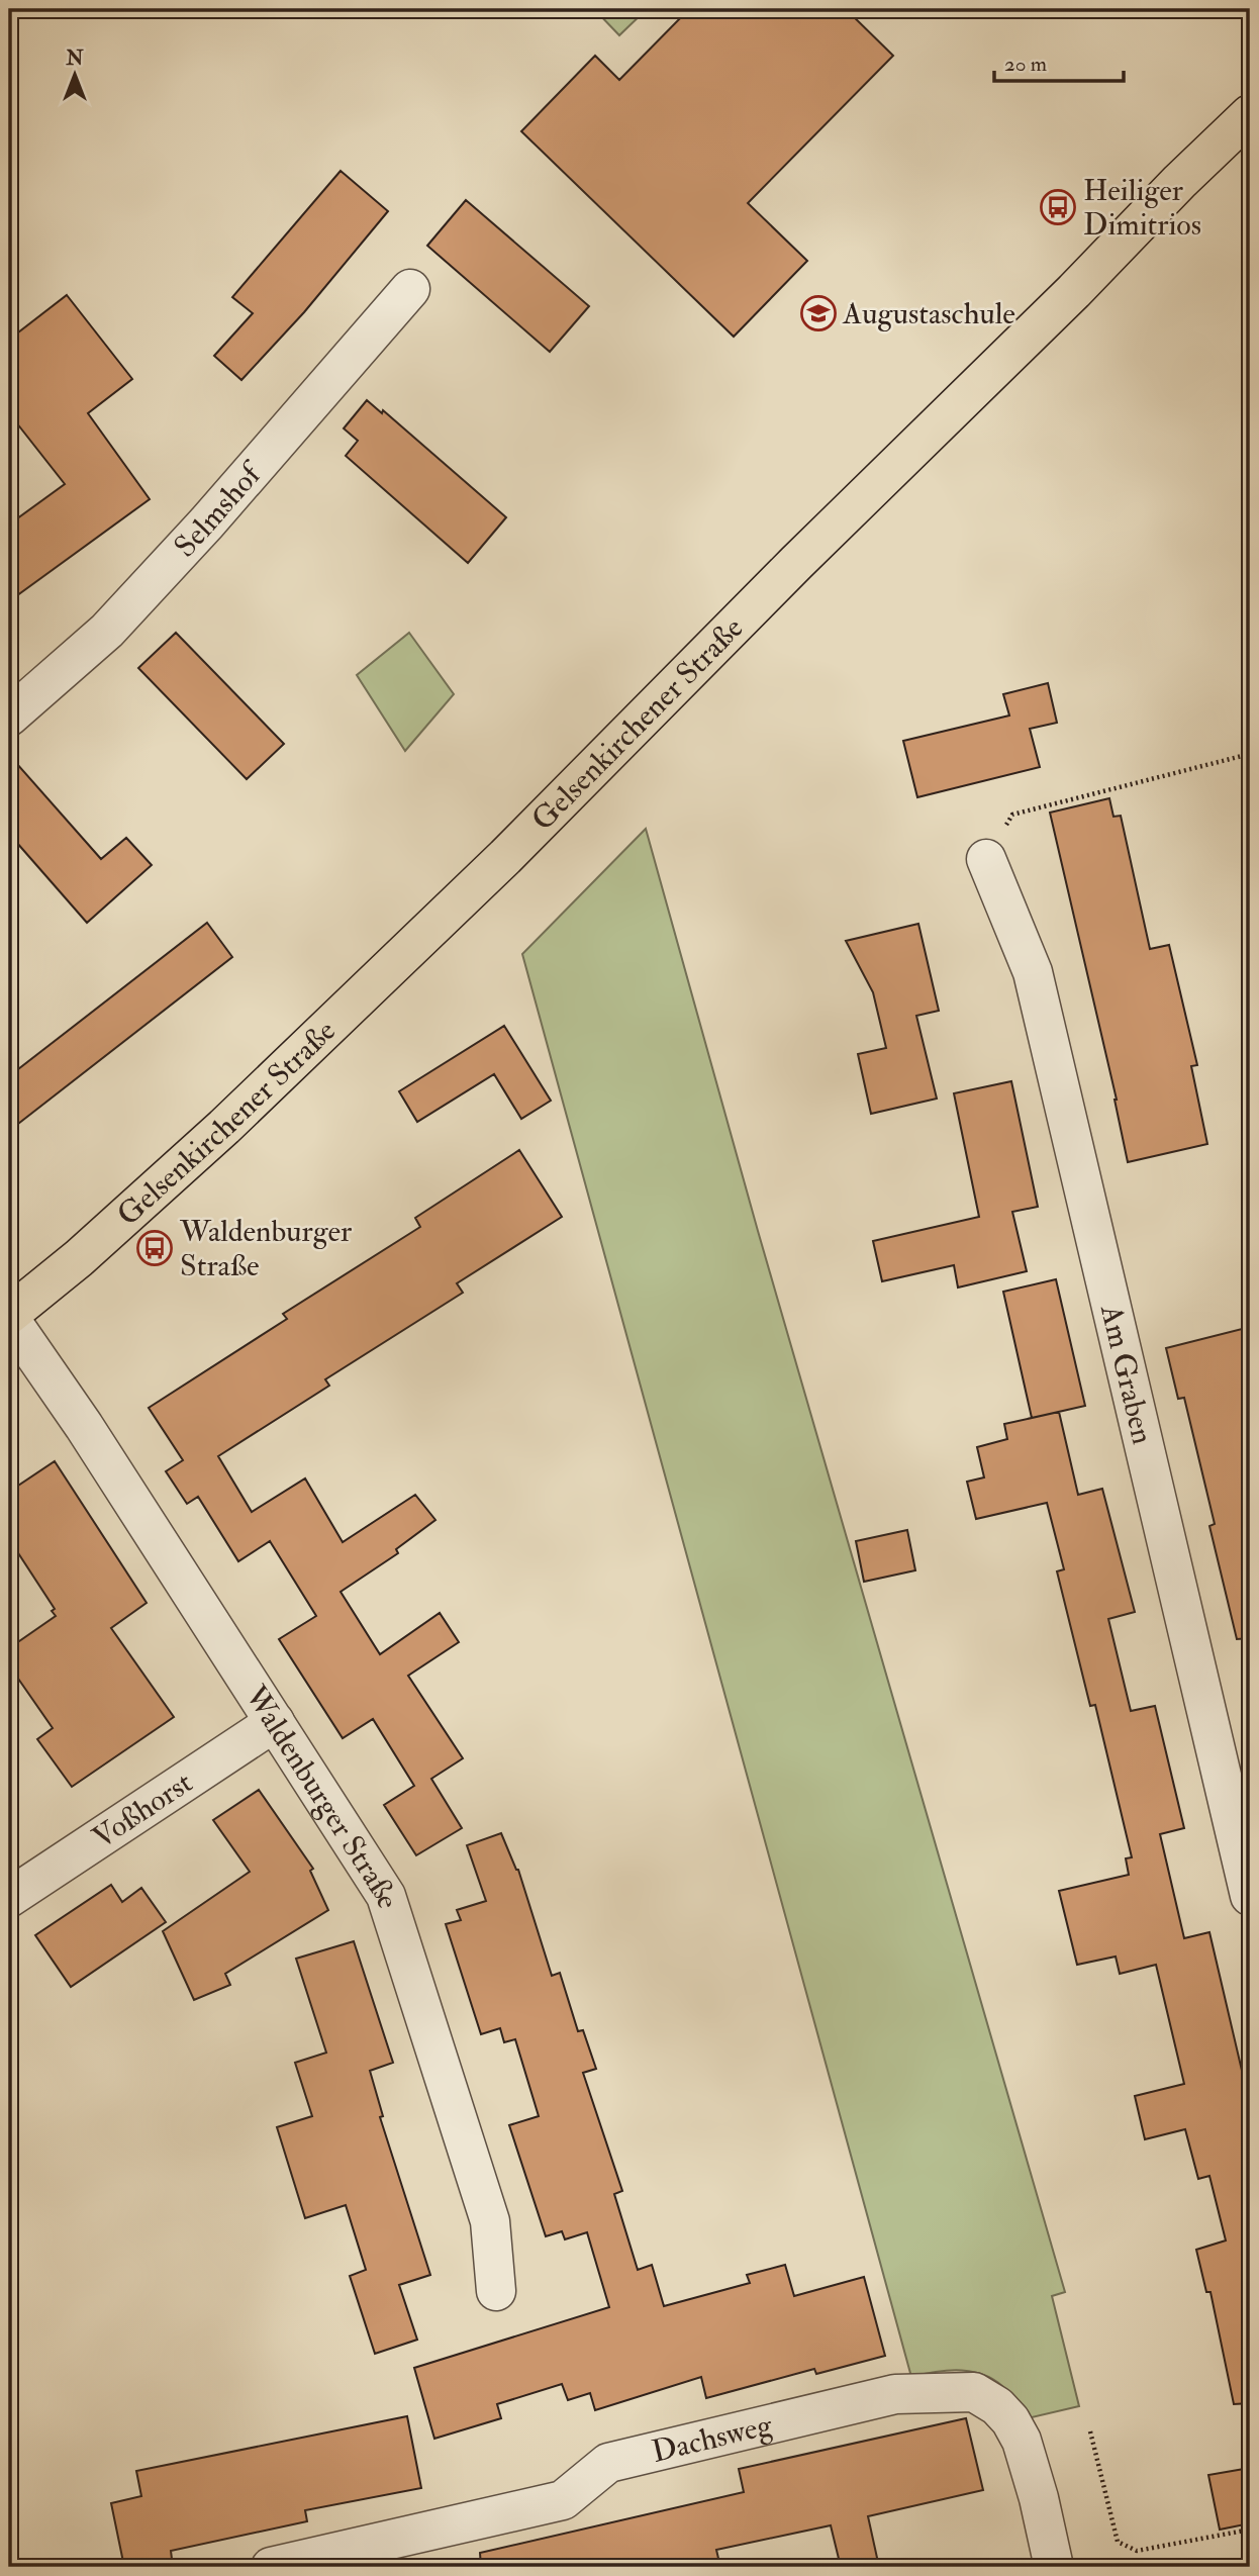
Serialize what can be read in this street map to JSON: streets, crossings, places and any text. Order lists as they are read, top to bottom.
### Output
{
  "streets": {
    "main road": ["Gelsenkirchener Straße"],
    "street": [
      "Selmshof",
      "Am Graben",
      "Waldenburger Straße",
      "Voßhorst",
      "Dachsweg"
    ]
  },
  "crossings": [
    ["Gelsenkirchener Straße", "Waldenburger Straße"],
    ["Waldenburger Straße", "Voßhorst"]
  ],
  "places": {
    "bus stop": ["Heiliger Dimitrios", "Waldenburger Straße"],
    "school or university": ["Augustaschule"]
  },
  "scale_bar": "20 m",
  "north": "top"
}
